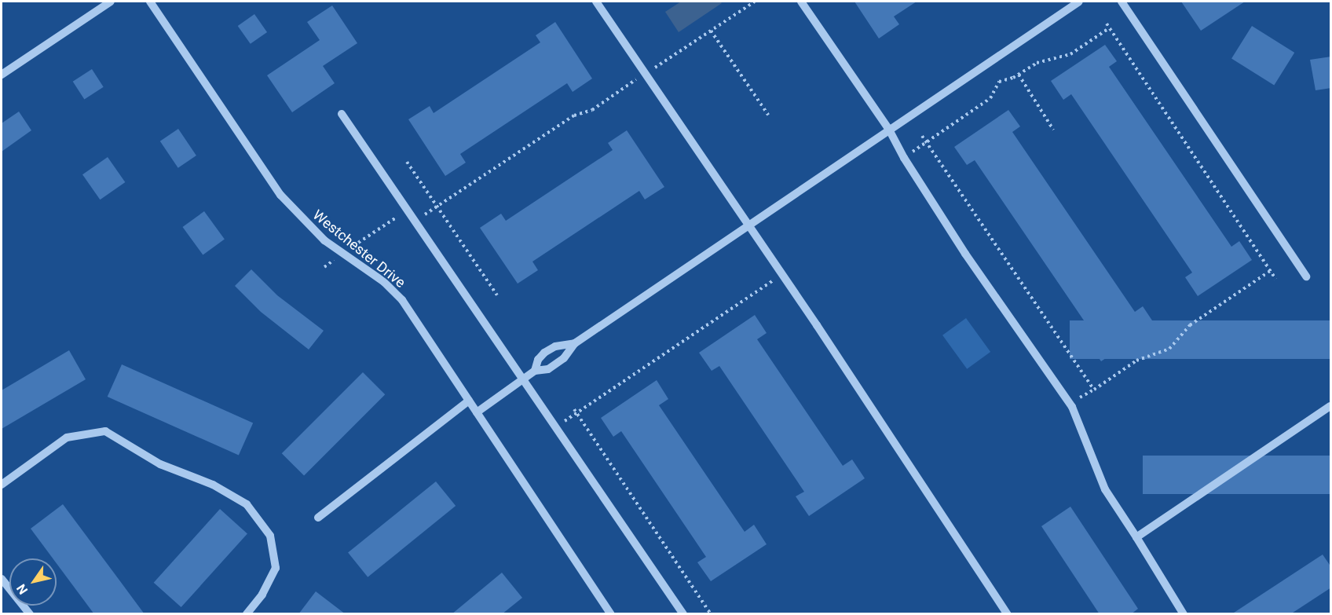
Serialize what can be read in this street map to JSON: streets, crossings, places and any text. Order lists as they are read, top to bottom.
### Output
{
  "streets": {
    "street": ["Westchester Drive"]
  },
  "north": "bottom left"
}
